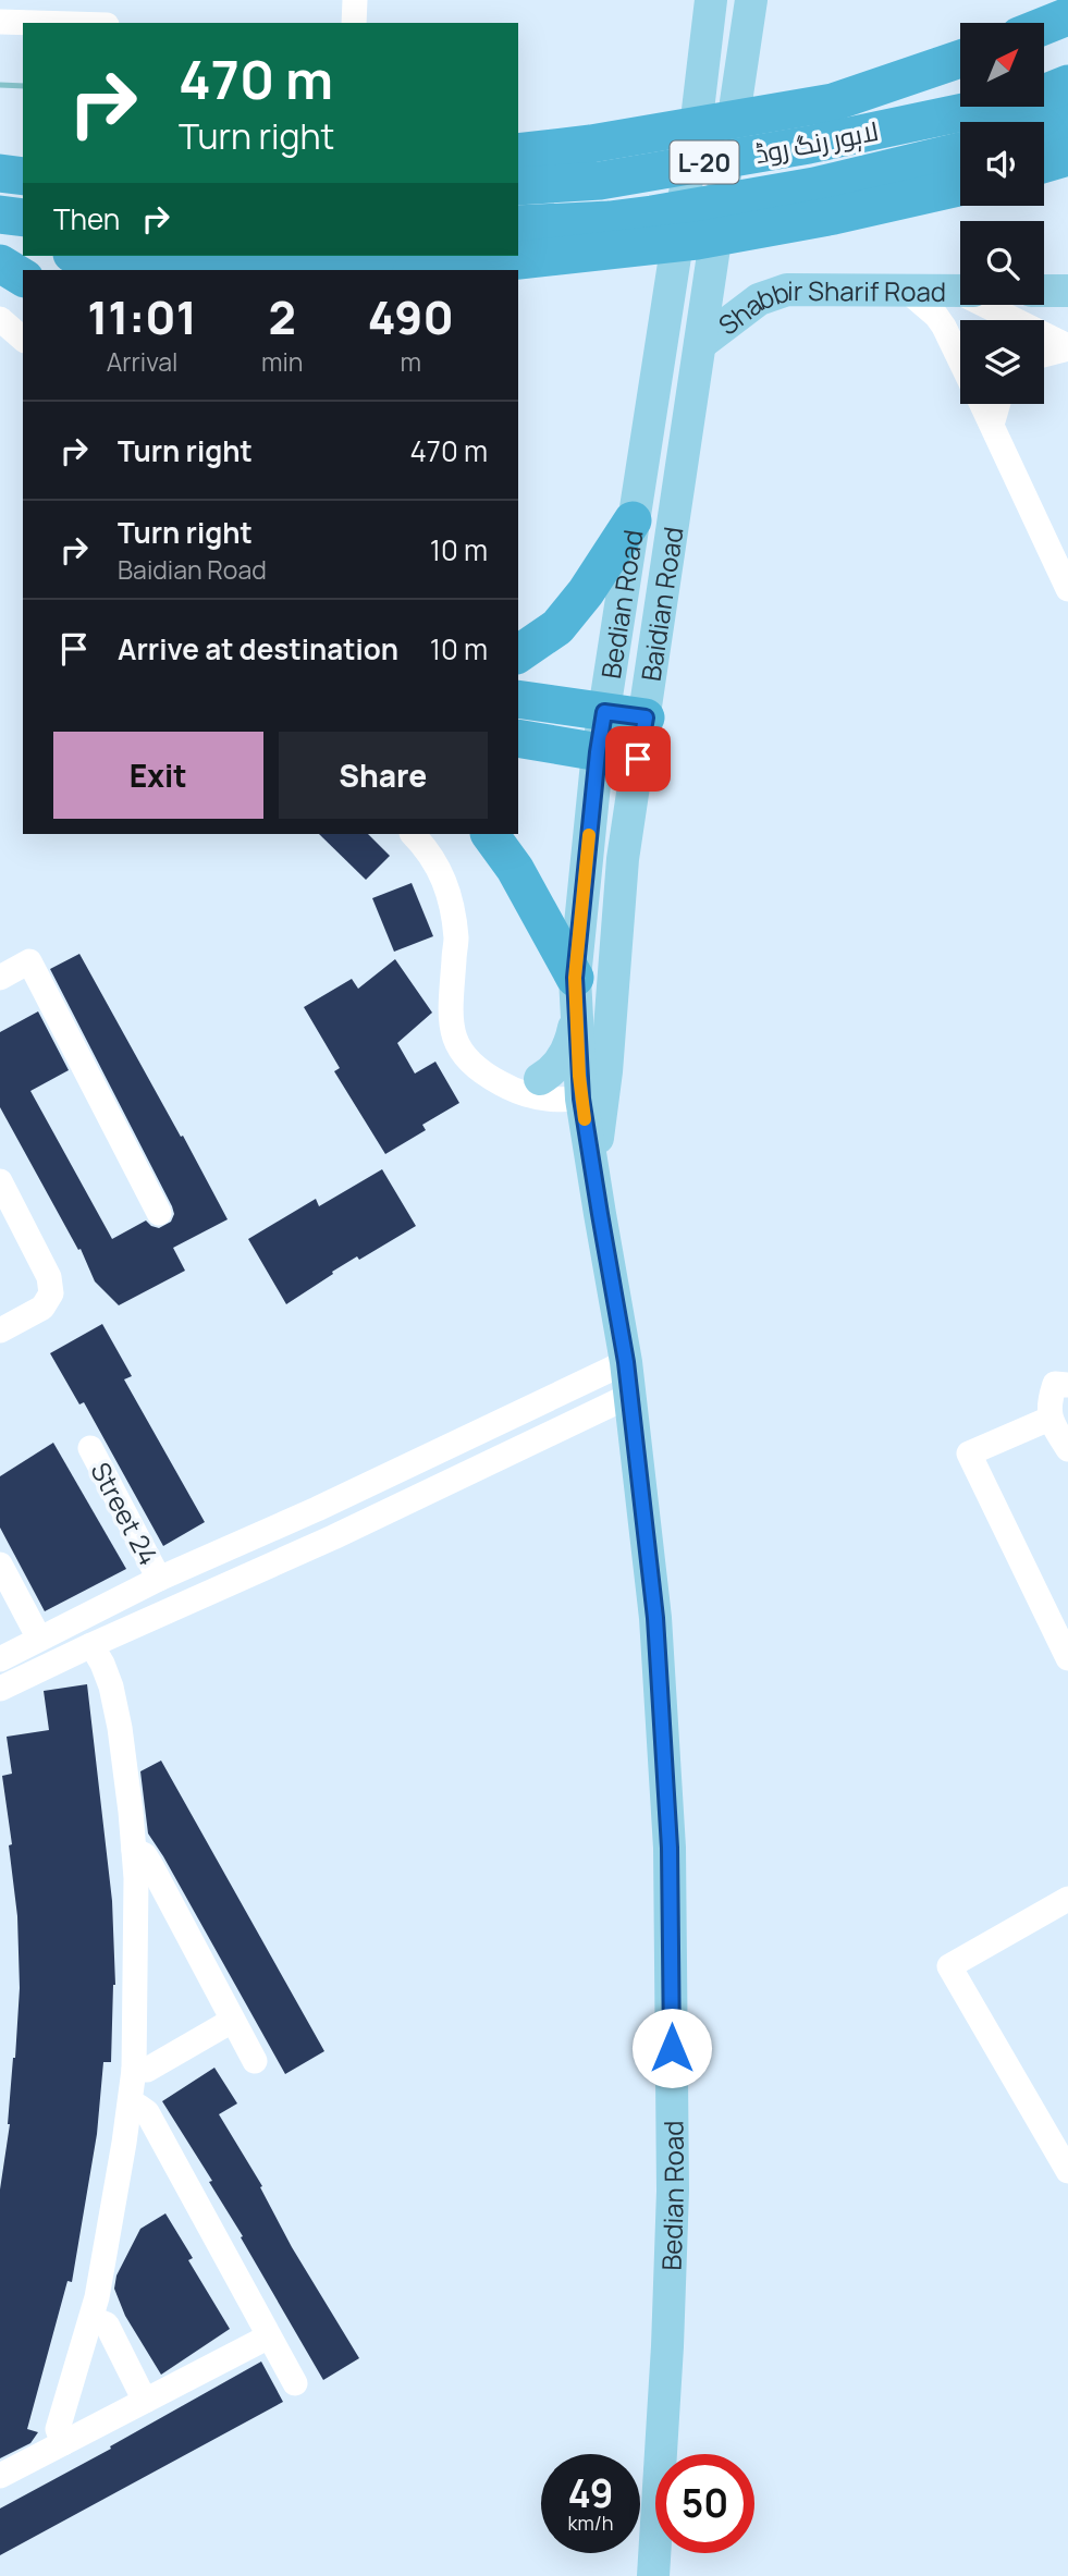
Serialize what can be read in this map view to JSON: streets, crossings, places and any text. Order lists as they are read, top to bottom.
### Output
{
  "streets": {
    "highway": ["لاہور رنگ روڈ", "L-20"],
    "main road": ["Shabbir Sharif Road", "Bedian Road", "Baidian Road"],
    "street": ["Street 24"]
  },
  "crossings": [
    ["Shabbir Sharif Road", "Baidian Road"],
    ["Bedian Road", "Baidian Road"]
  ],
  "north": "top right",
  "page": {
    "turn": ["470 m", "Turn right"],
    "then": "Then",
    "eta": [
      "11:01",
      "Arrival",
      "2",
      "min",
      "490",
      "m"
    ],
    "list": [
      {
        "name": "Turn right",
        "value": "470 m"
      },
      {
        "name": "Turn right",
        "note": "Baidian Road",
        "value": "10 m"
      },
      {
        "name": "Arrive at destination",
        "value": "10 m"
      }
    ],
    "buttons": ["Exit", "Share"],
    "speed": "49 km/h",
    "limit": "50"
  }
}
